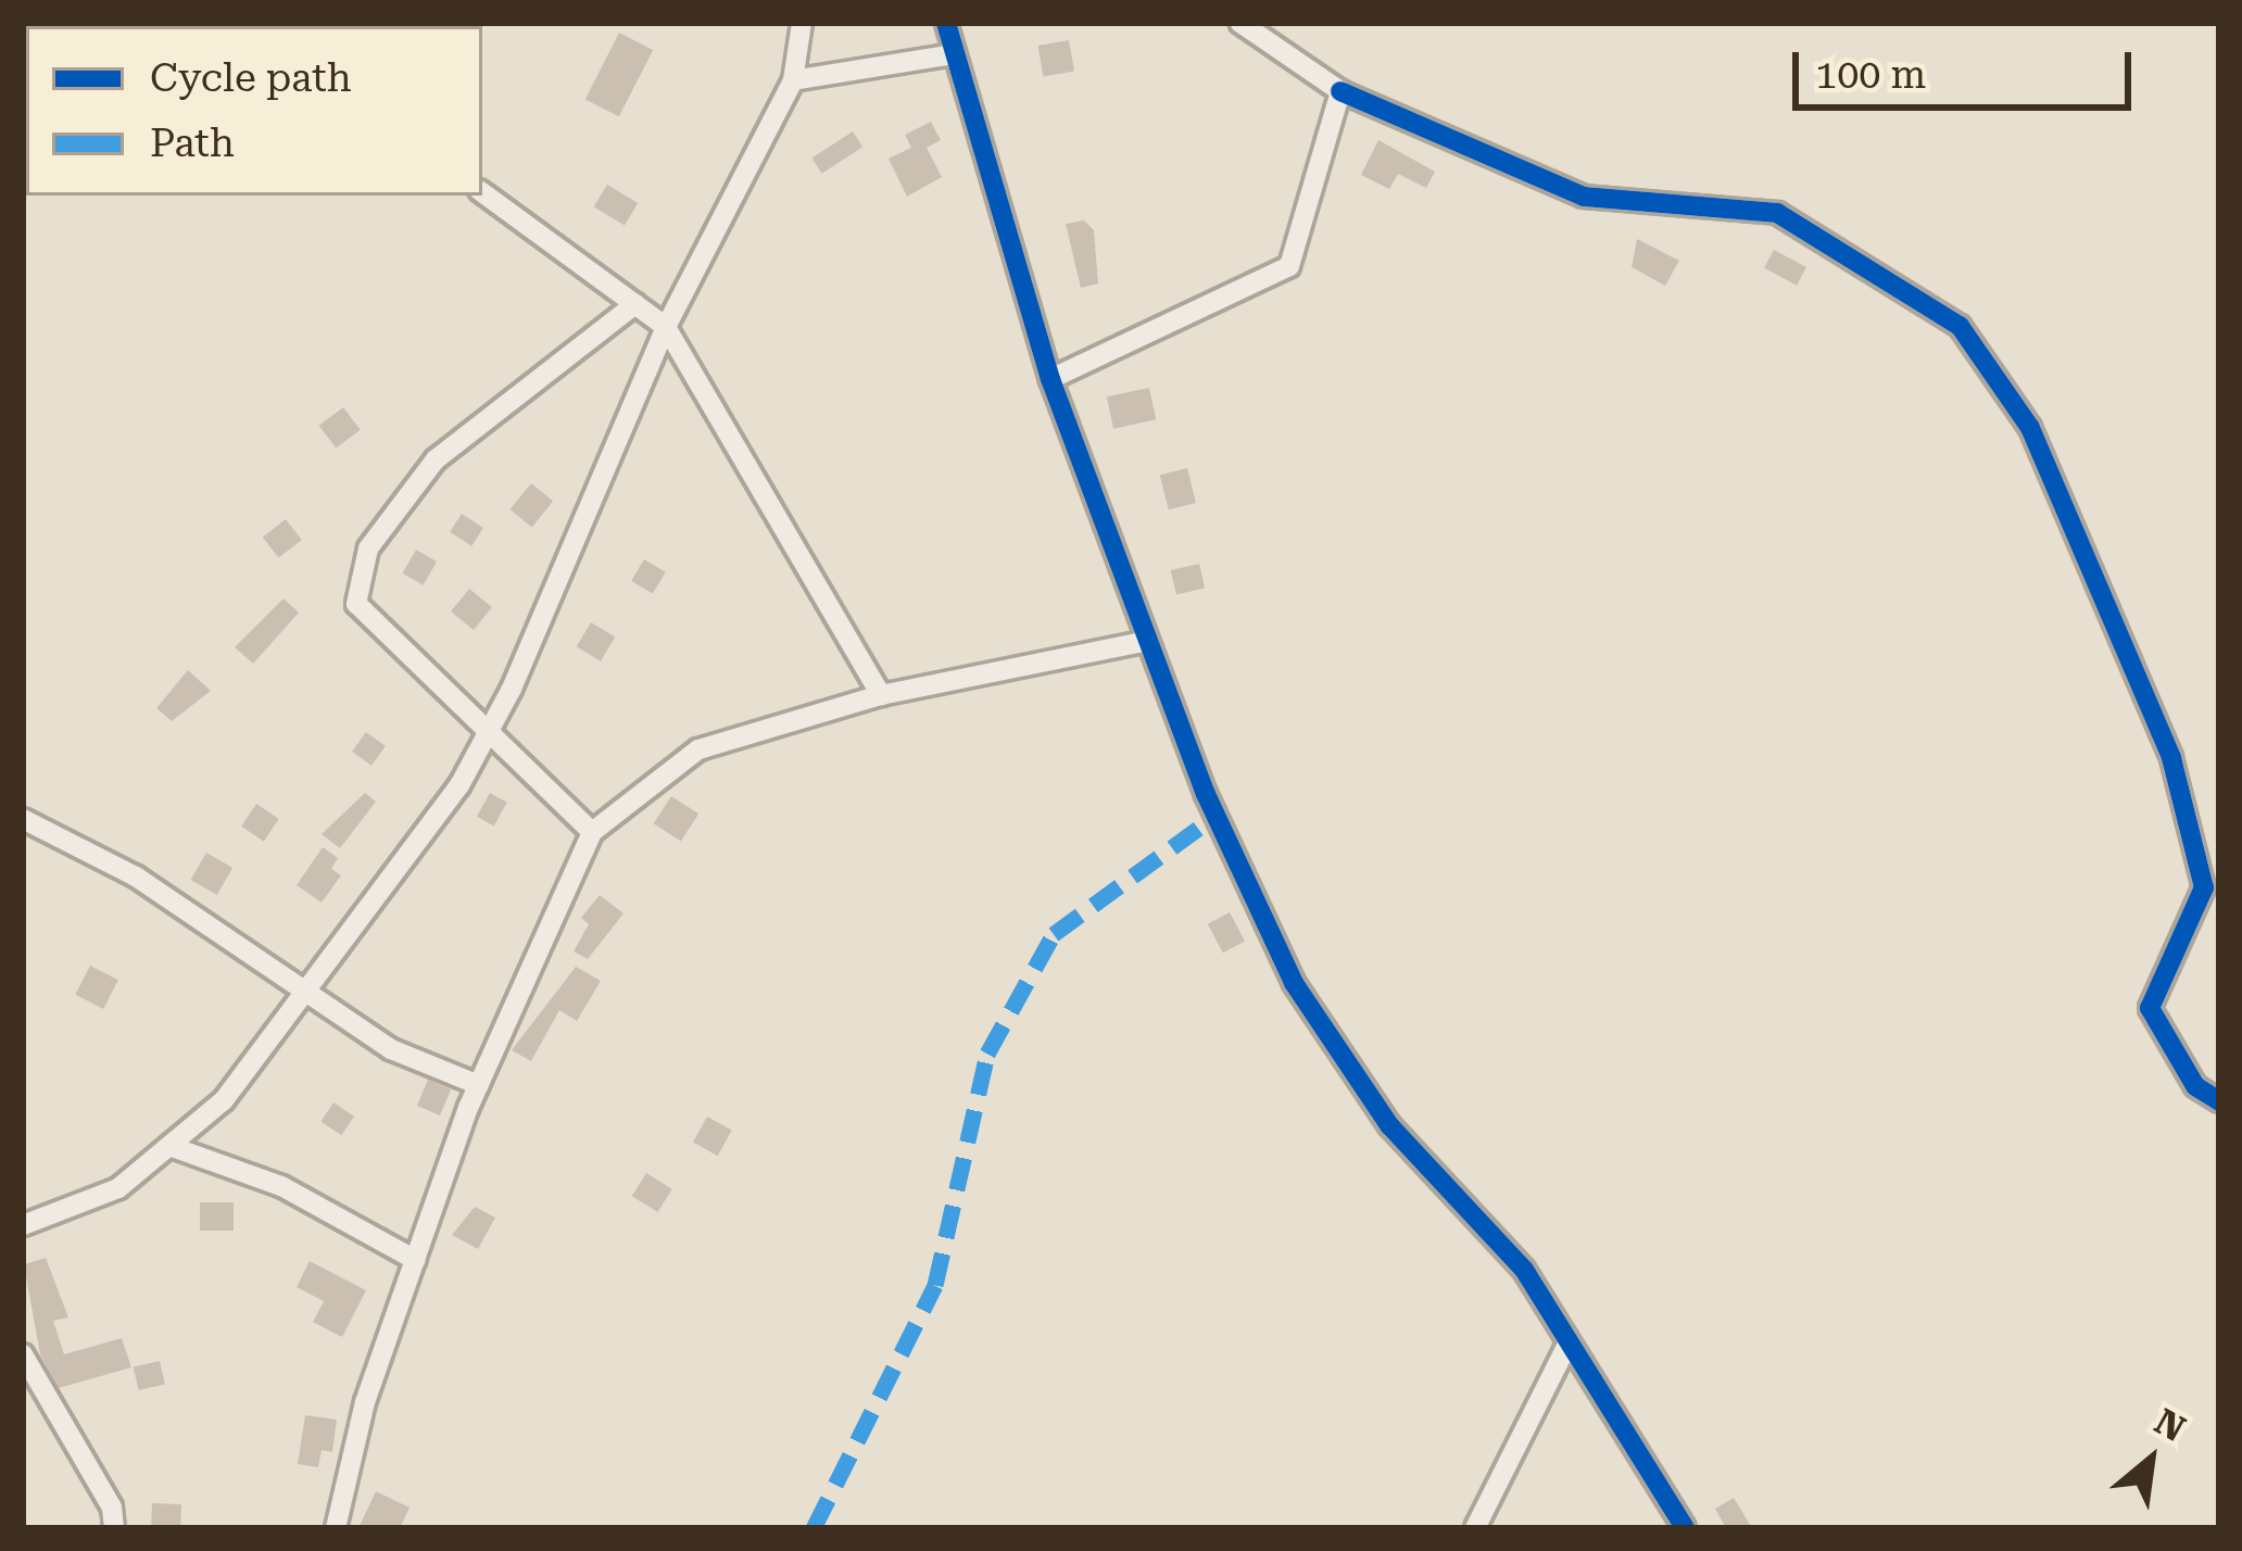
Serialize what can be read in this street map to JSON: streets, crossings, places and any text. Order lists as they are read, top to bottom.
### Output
{
  "legend": ["Cycle path", "Path"],
  "scale_bar": "100 m",
  "north": "top right"
}
